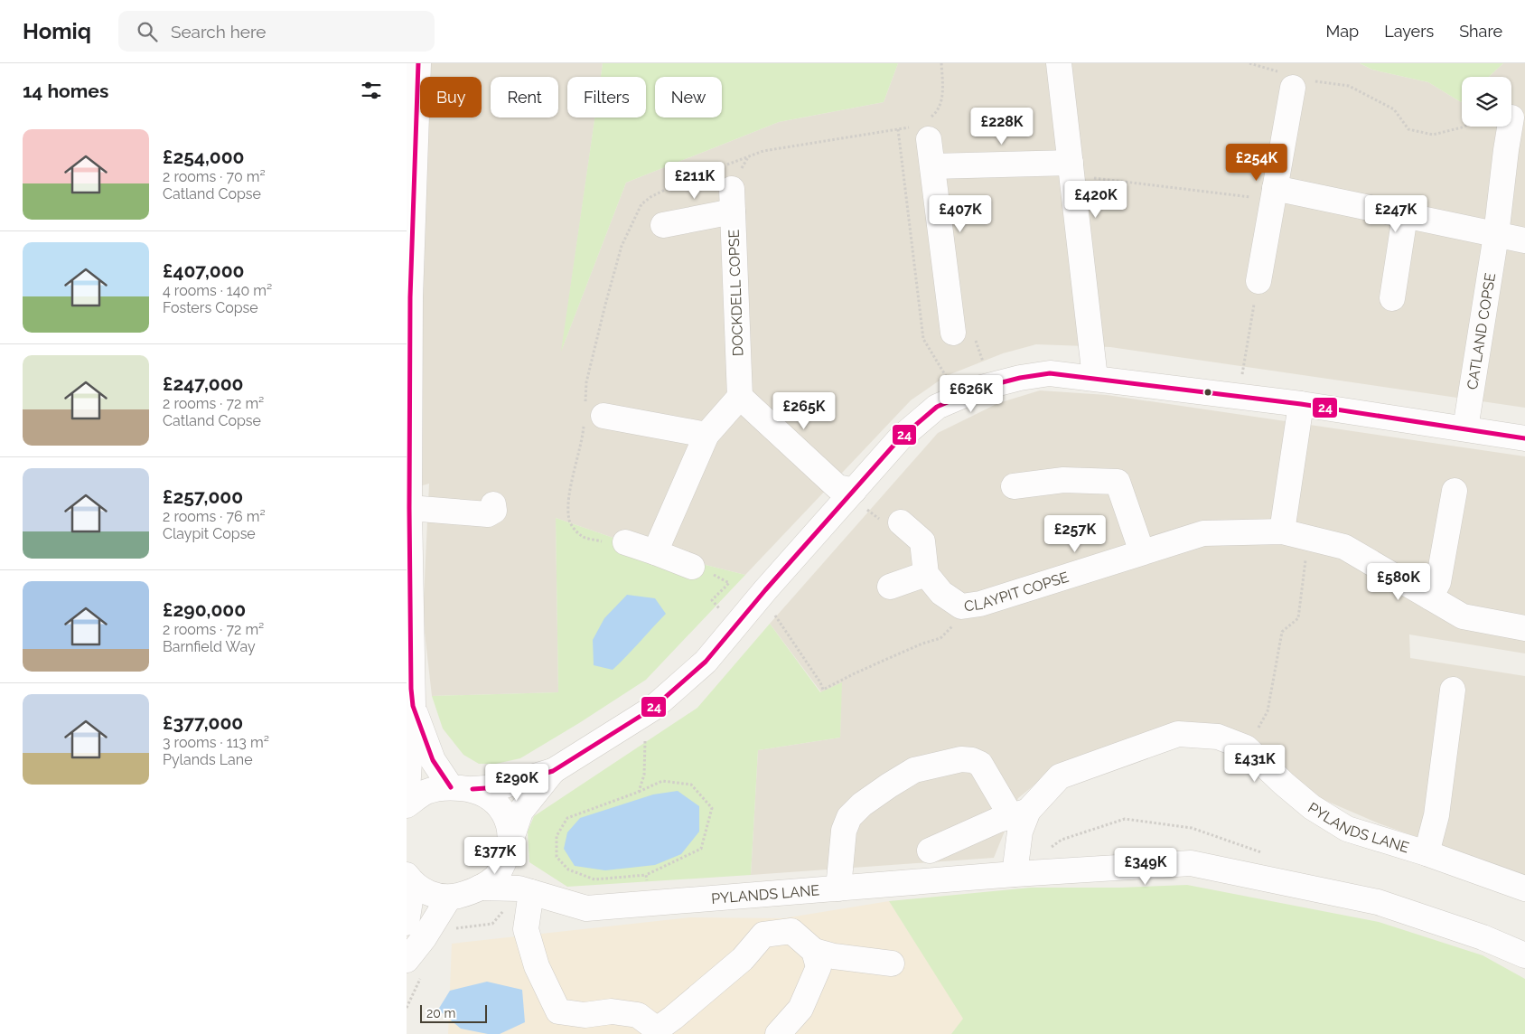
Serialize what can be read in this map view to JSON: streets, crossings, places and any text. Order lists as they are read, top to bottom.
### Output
{
  "streets": {
    "street": [
      "DOCKDELL COPSE",
      "CATLAND COPSE",
      "CLAYPIT COPSE",
      "PYLANDS LANE"
    ]
  },
  "lines": ["transit line 24"],
  "scale_bar": "20 m",
  "page": {
    "header": "Homiq",
    "search": "Search here",
    "nav": ["Map", "Layers", "Share"],
    "heading": "14 homes",
    "chip": [
      "Buy",
      "Rent",
      "Filters",
      "New"
    ],
    "price": [
      "£228K",
      "£254K",
      "£211K",
      "£420K",
      "£407K",
      "£247K",
      "£626K",
      "£265K",
      "£257K",
      "£580K",
      "£431K",
      "£290K",
      "£377K",
      "£349K"
    ],
    "list": [
      {
        "name": "£254,000",
        "note": "2 rooms · 70 m² · Catland Copse"
      },
      {
        "name": "£407,000",
        "note": "4 rooms · 140 m² · Fosters Copse"
      },
      {
        "name": "£247,000",
        "note": "2 rooms · 72 m² · Catland Copse"
      },
      {
        "name": "£257,000",
        "note": "2 rooms · 76 m² · Claypit Copse"
      },
      {
        "name": "£290,000",
        "note": "2 rooms · 72 m² · Barnfield Way"
      },
      {
        "name": "£377,000",
        "note": "3 rooms · 113 m² · Pylands Lane"
      }
    ],
    "scale": "20 m"
  }
}
